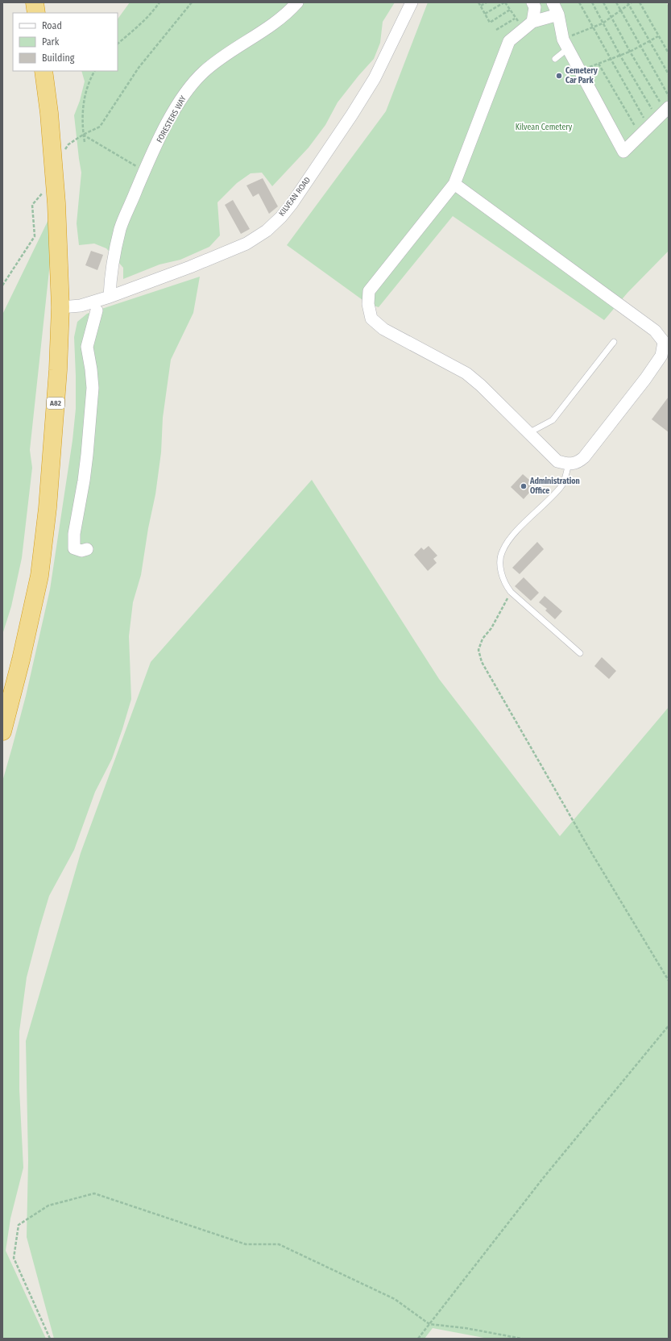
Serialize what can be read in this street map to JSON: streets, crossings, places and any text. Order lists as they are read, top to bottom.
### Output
{
  "streets": {
    "highway": ["A82"],
    "street": ["FORESTERS WAY", "KILVEAN ROAD"]
  },
  "crossings": [
    ["FORESTERS WAY", "KILVEAN ROAD"],
    ["KILVEAN ROAD", "A82"]
  ],
  "parks": ["Kilvean Cemetery"],
  "places": ["Cemetery Car Park", "Administration Office"],
  "legend": ["Road", "Park", "Building"]
}
